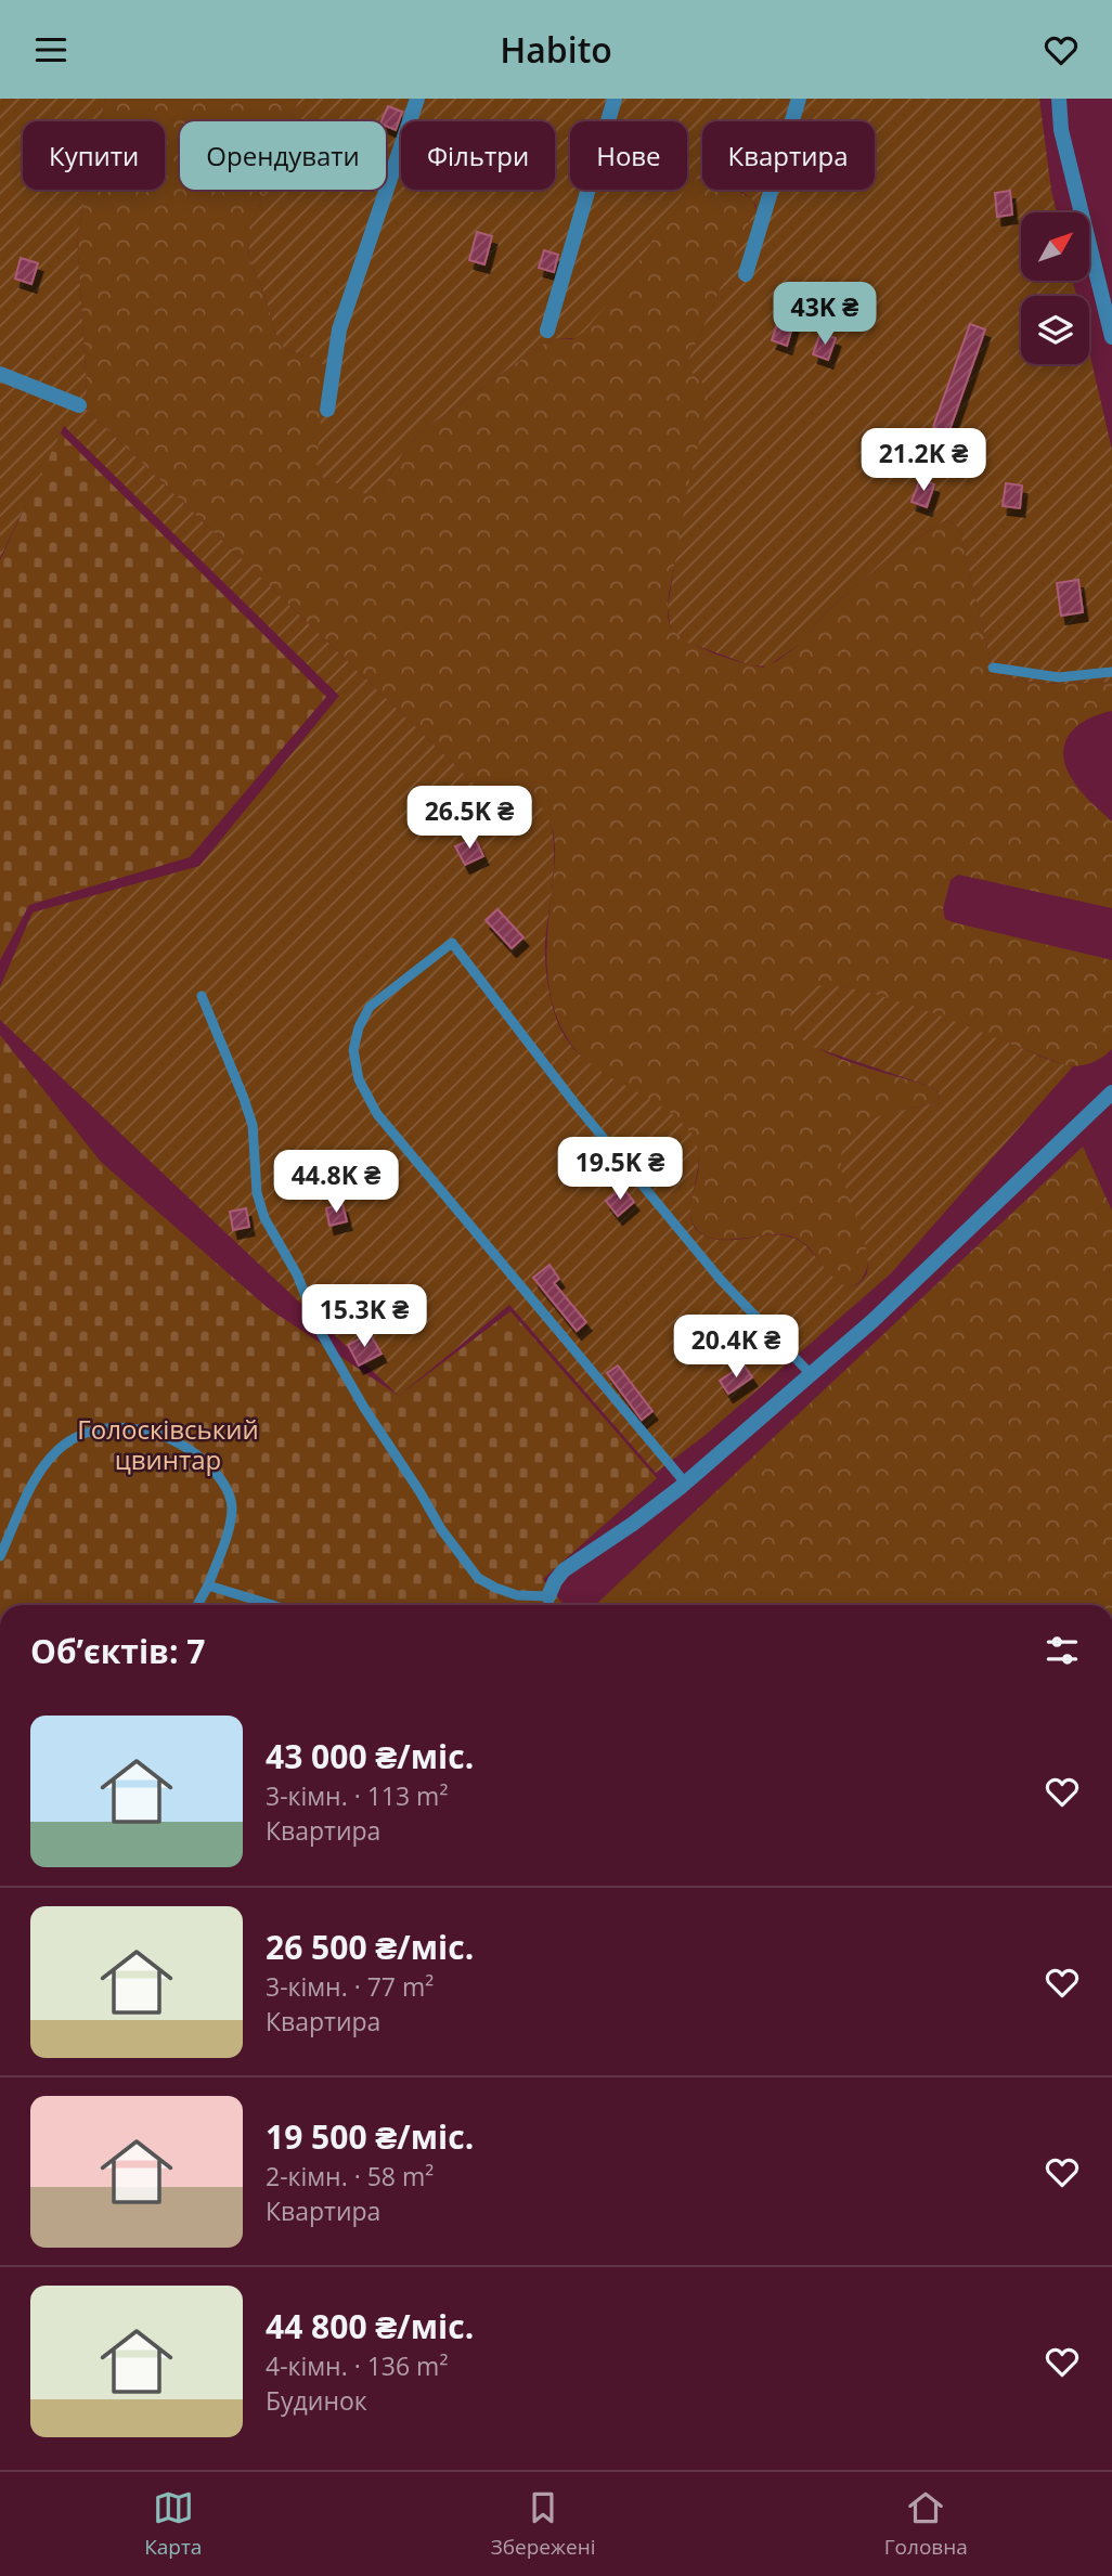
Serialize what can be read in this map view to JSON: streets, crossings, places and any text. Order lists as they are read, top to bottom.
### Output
{
  "parks": ["Голосківський цвинтар"],
  "north": "top right",
  "page": {
    "header": "Habito",
    "chip": [
      "Купити",
      "Орендувати",
      "Фільтри",
      "Нове",
      "Квартира"
    ],
    "price": [
      "43K ₴",
      "21.2K ₴",
      "26.5K ₴",
      "19.5K ₴",
      "44.8K ₴",
      "15.3K ₴",
      "20.4K ₴"
    ],
    "heading": "Об’єктів: 7",
    "list": [
      {
        "name": "43 000 ₴/міс.",
        "note": "3-кімн. · 113 m² · Квартира"
      },
      {
        "name": "26 500 ₴/міс.",
        "note": "3-кімн. · 77 m² · Квартира"
      },
      {
        "name": "19 500 ₴/міс.",
        "note": "2-кімн. · 58 m² · Квартира"
      },
      {
        "name": "44 800 ₴/міс.",
        "note": "4-кімн. · 136 m² · Будинок"
      }
    ],
    "tabs": ["Карта", "Збережені", "Головна"]
  }
}
